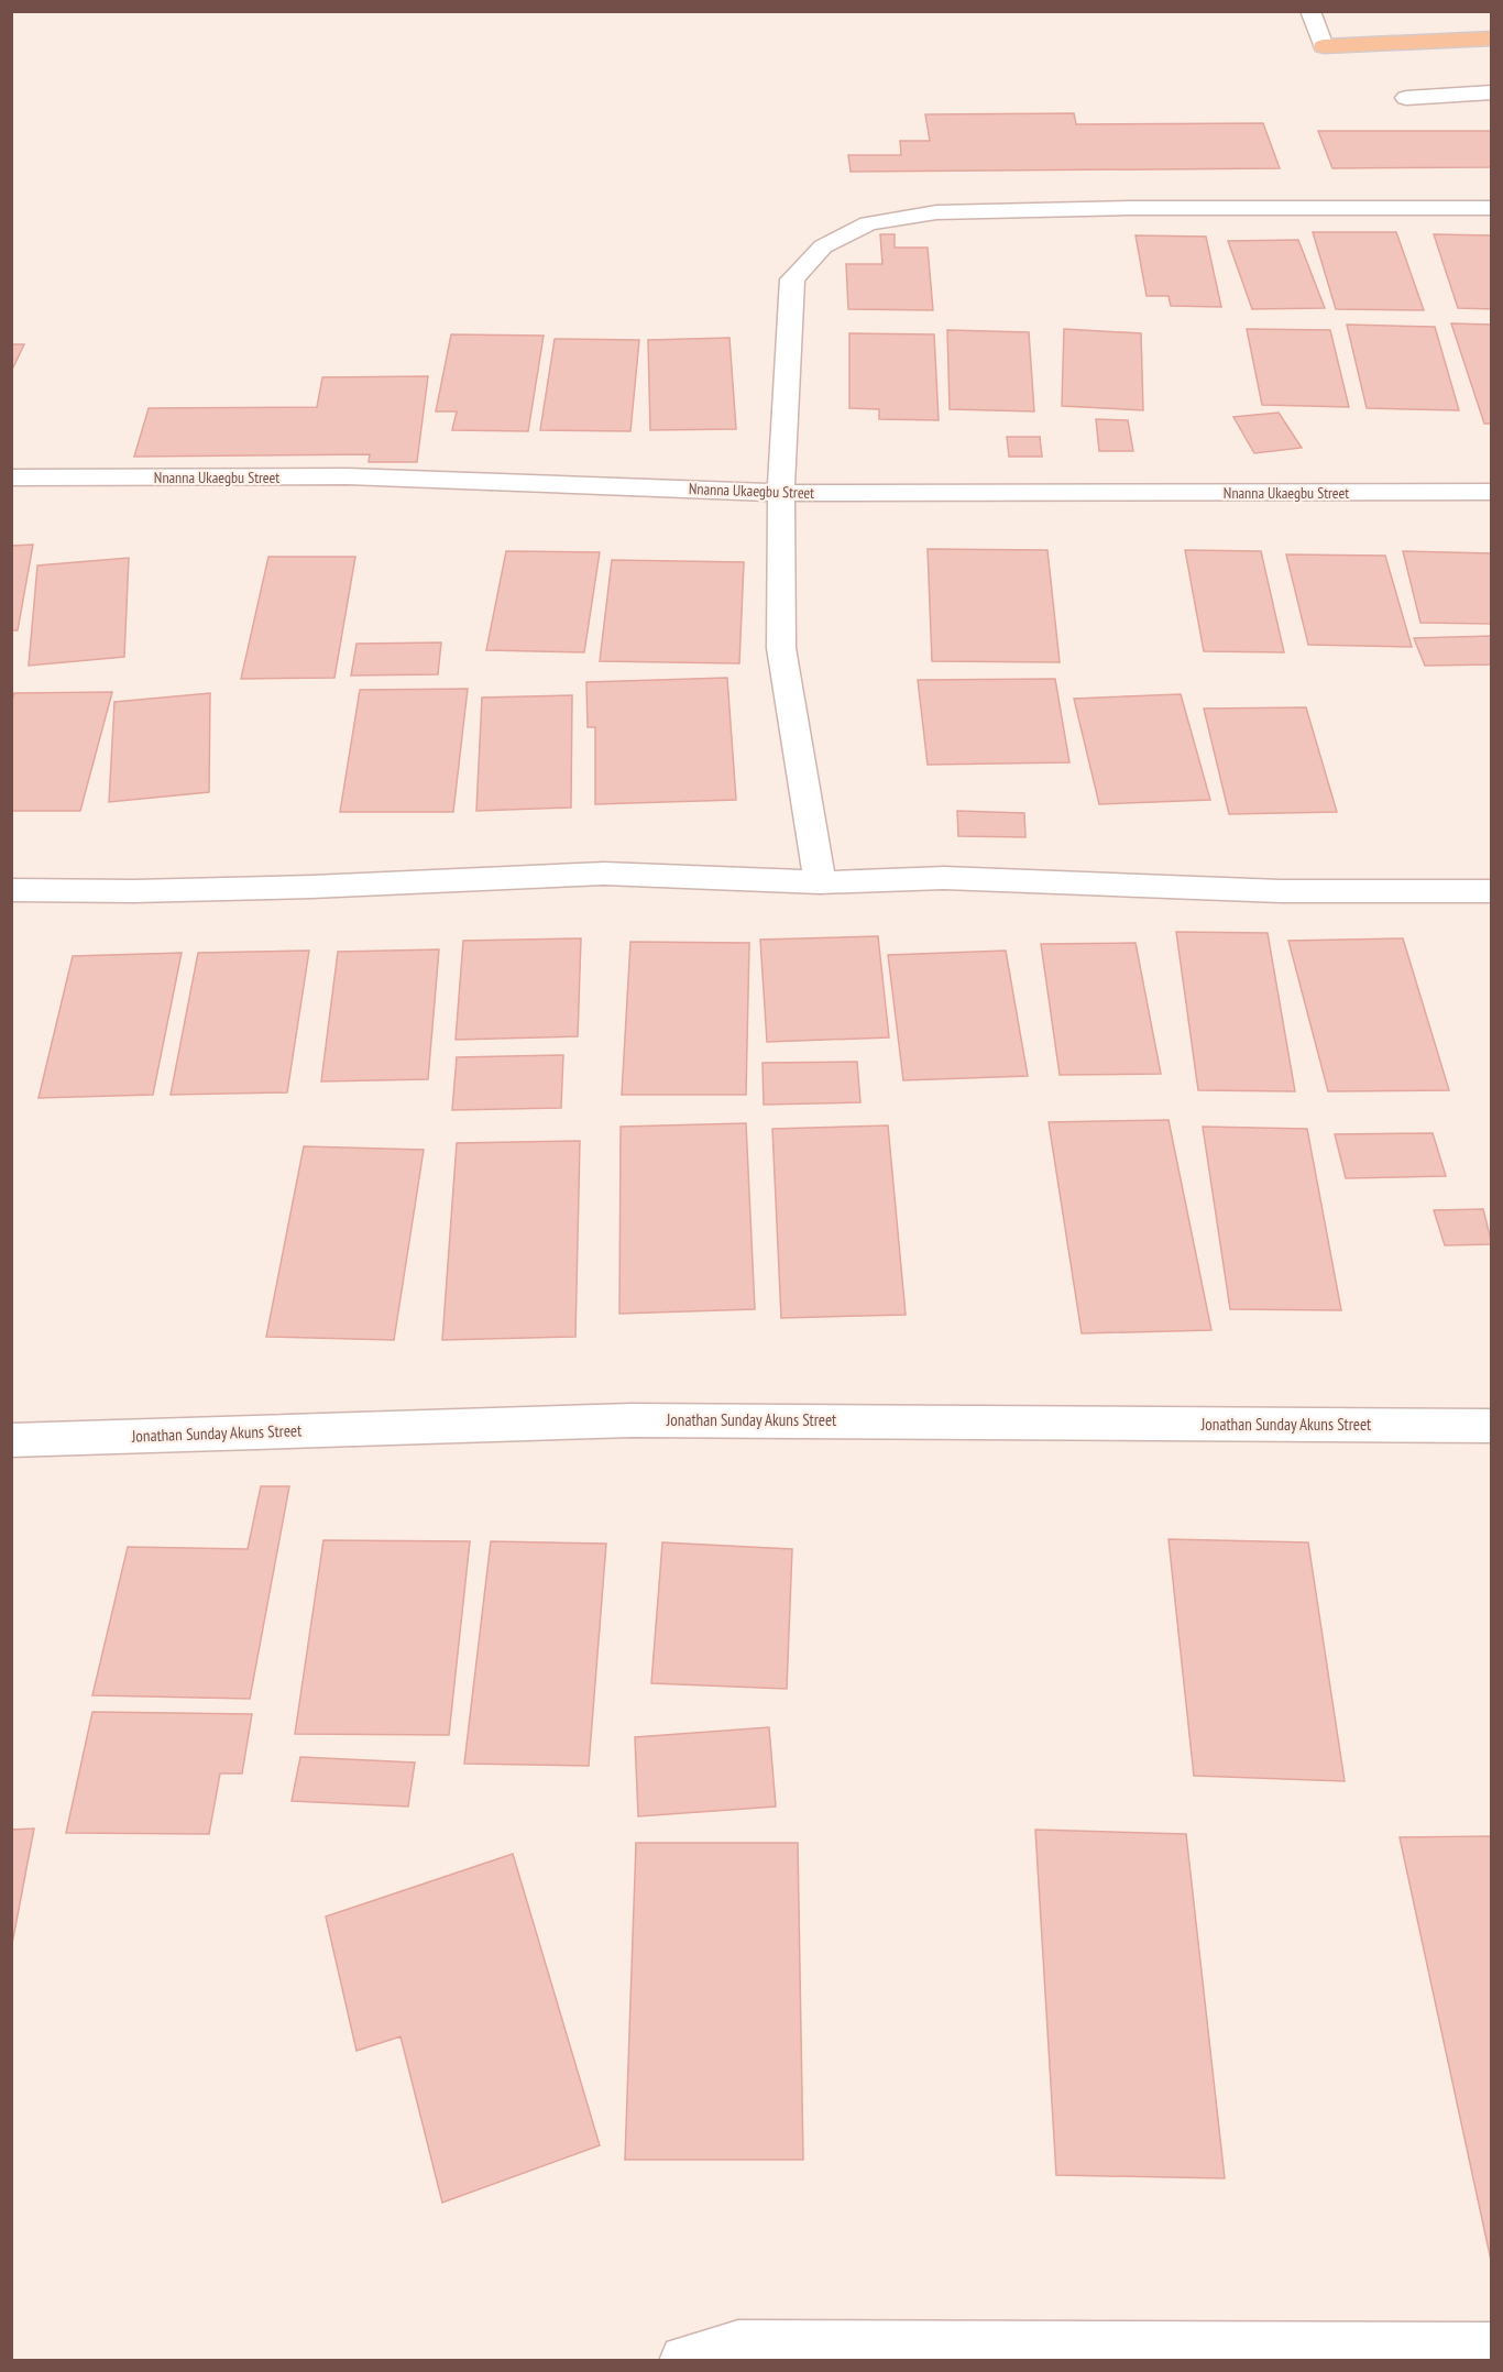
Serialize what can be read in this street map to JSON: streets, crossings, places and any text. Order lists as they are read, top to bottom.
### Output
{
  "streets": {
    "street": ["Nnanna Ukaegbu Street", "Jonathan Sunday Akuns Street"]
  }
}
